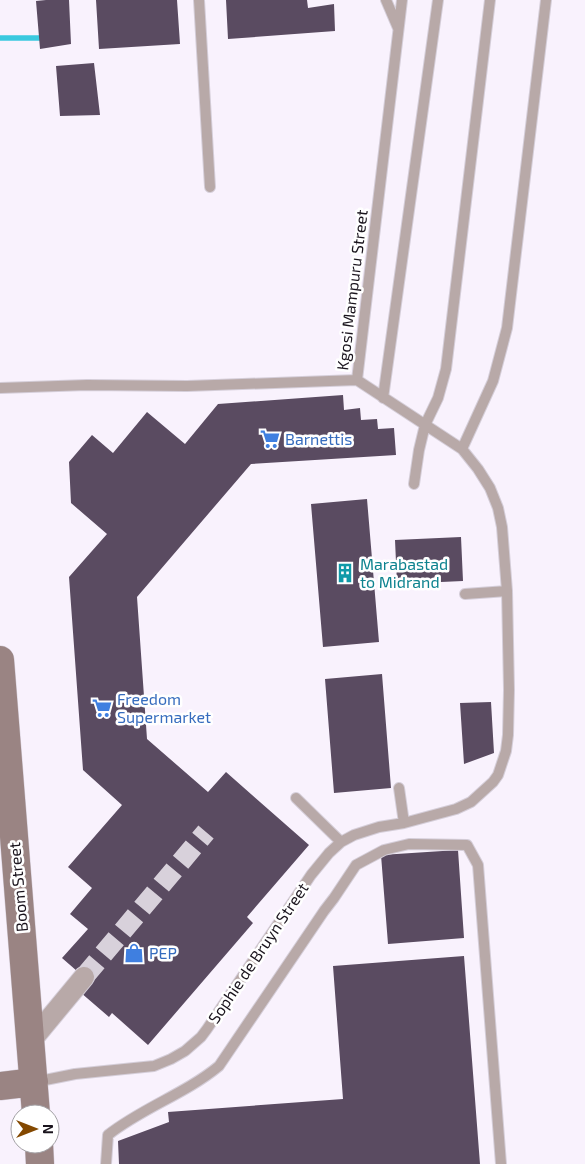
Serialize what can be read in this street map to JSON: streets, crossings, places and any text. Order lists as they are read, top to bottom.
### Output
{
  "streets": {
    "main road": ["Boom Street", "Sophie de Bruyn Street"],
    "lane": ["Kgosi Mampuru Street"]
  },
  "crossings": [
    ["Boom Street", "Sophie de Bruyn Street"]
  ],
  "places": {
    "supermarket": ["Barnettis", "Freedom Supermarket"],
    "building": ["Marabastad to Midrand"],
    "shop": ["PEP"]
  },
  "north": "right"
}
